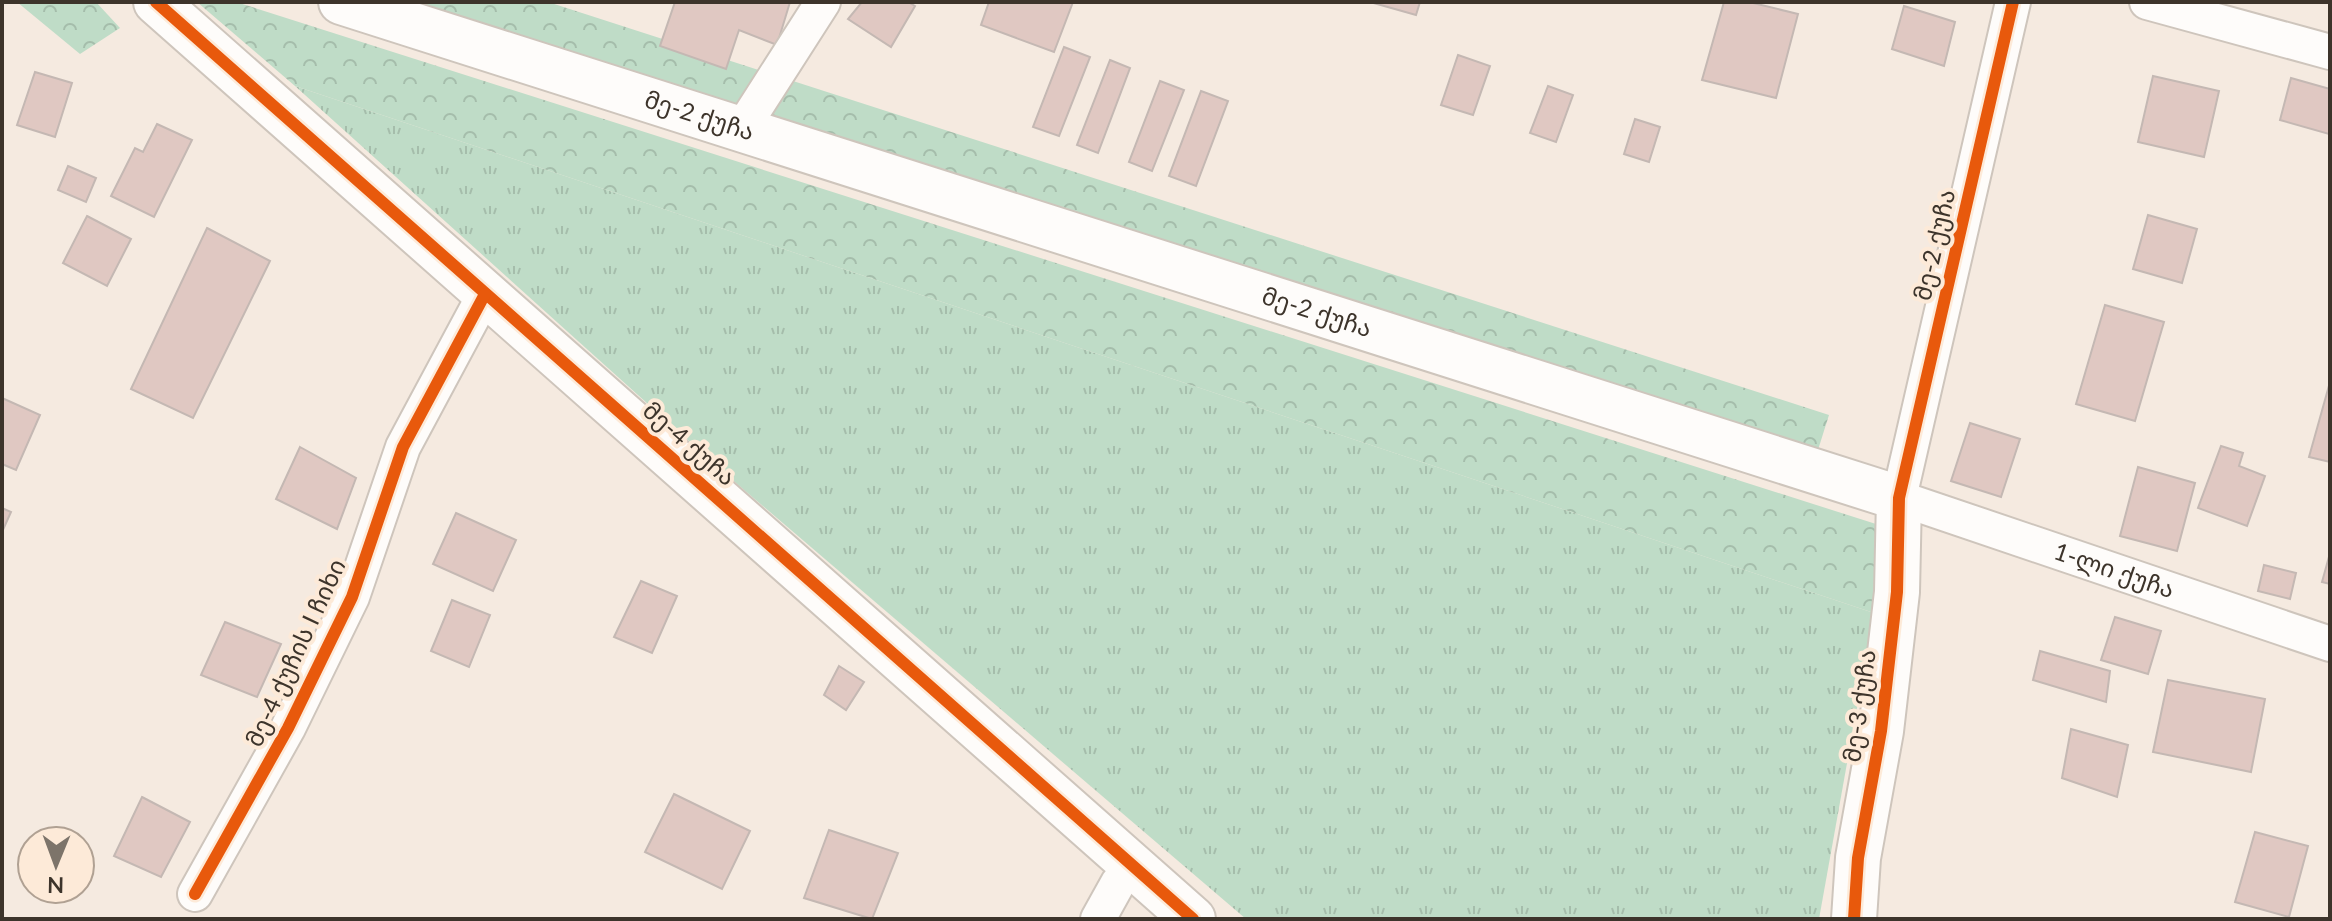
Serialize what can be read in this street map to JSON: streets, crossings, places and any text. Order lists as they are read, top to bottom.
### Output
{
  "streets": {
    "street": [
      "მე-2 ქუჩა",
      "მე-4 ქუჩა",
      "1-ლი ქუჩა",
      "მე-4 ქუჩის I ჩიხი",
      "მე-3 ქუჩა"
    ]
  },
  "crossings": [
    ["მე-2 ქუჩა", "1-ლი ქუჩა"],
    ["მე-2 ქუჩა", "მე-3 ქუჩა"],
    ["მე-4 ქუჩა", "მე-4 ქუჩის I ჩიხი"],
    ["1-ლი ქუჩა", "მე-3 ქუჩა"]
  ],
  "north": "bottom"
}
